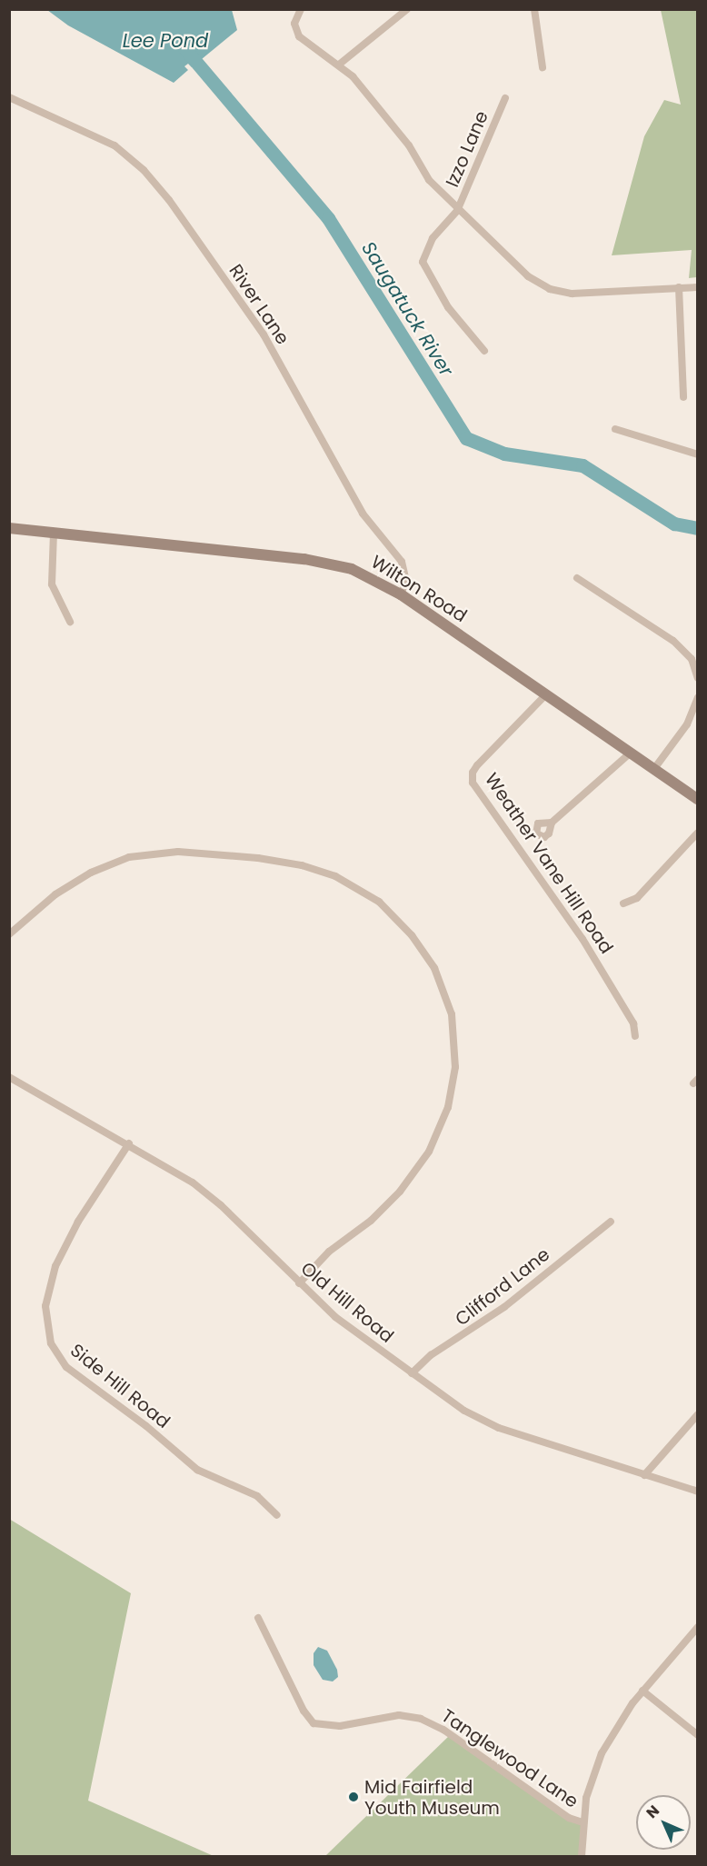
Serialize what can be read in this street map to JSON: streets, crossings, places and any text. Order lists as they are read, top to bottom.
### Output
{
  "streets": {
    "main road": ["Wilton Road"],
    "street": [
      "Izzo Lane",
      "River Lane",
      "Weather Vane Hill Road",
      "Clifford Lane",
      "Old Hill Road",
      "Side Hill Road",
      "Tanglewood Lane"
    ]
  },
  "crossings": [
    ["River Lane", "Wilton Road"],
    ["Wilton Road", "Weather Vane Hill Road"],
    ["Clifford Lane", "Old Hill Road"],
    ["Old Hill Road", "Side Hill Road"]
  ],
  "water": ["Lee Pond", "Saugatuck River"],
  "places": ["Mid Fairfield Youth Museum"],
  "north": "top left"
}
